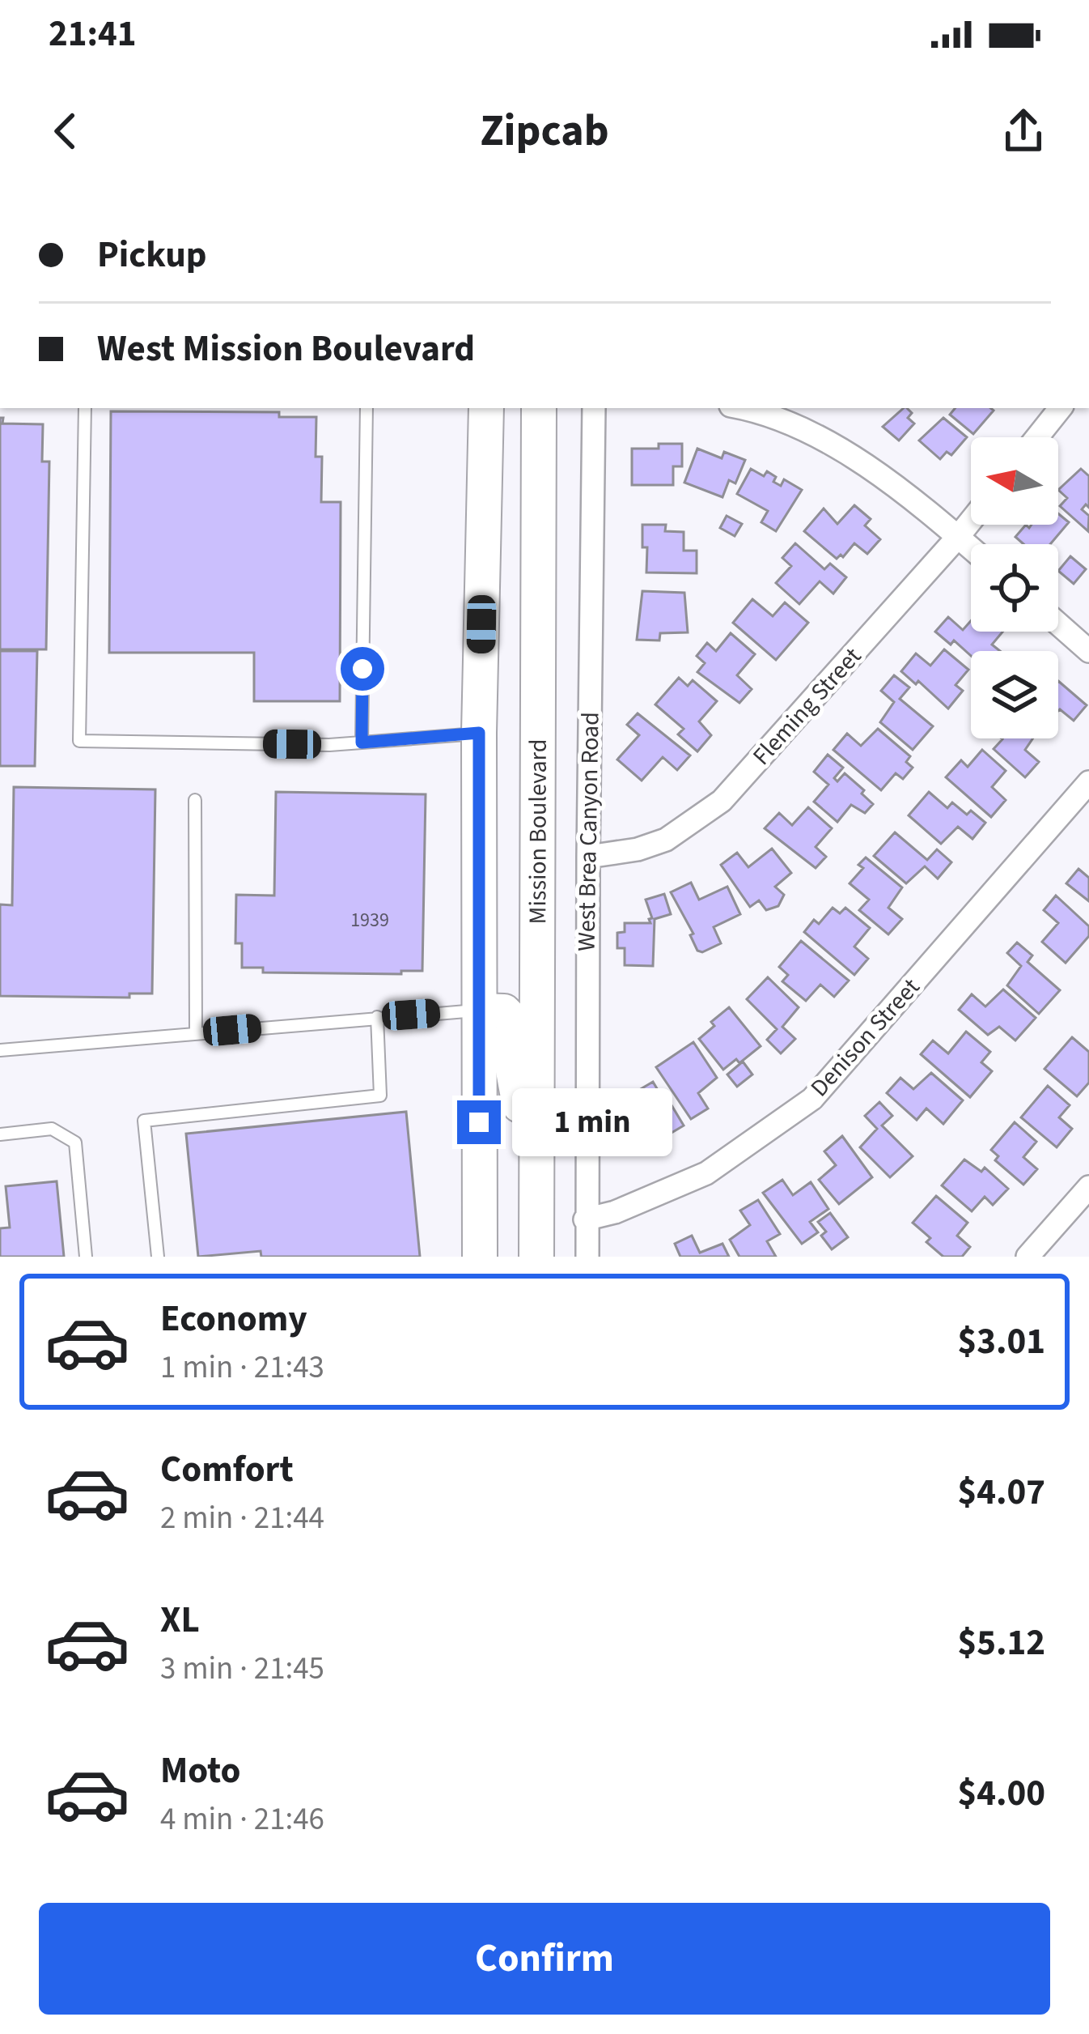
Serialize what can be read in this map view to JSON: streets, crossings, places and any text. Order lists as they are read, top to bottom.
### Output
{
  "streets": {
    "main road": ["Mission Boulevard"],
    "street": ["Fleming Street", "West Brea Canyon Road", "Denison Street"]
  },
  "crossings": [
    ["Fleming Street", "West Brea Canyon Road"],
    ["West Brea Canyon Road", "Denison Street"]
  ],
  "house_numbers": ["1939"],
  "north": "left",
  "page": {
    "status": "21:41",
    "header": "Zipcab",
    "banner": ["Pickup", "West Mission Boulevard"],
    "bubble": "1 min",
    "list": [
      {
        "name": "Economy",
        "note": "1 min · 21:43",
        "value": "$3.01"
      },
      {
        "name": "Comfort",
        "note": "2 min · 21:44",
        "value": "$4.07"
      },
      {
        "name": "XL",
        "note": "3 min · 21:45",
        "value": "$5.12"
      },
      {
        "name": "Moto",
        "note": "4 min · 21:46",
        "value": "$4.00"
      }
    ],
    "buttons": "Confirm"
  }
}
